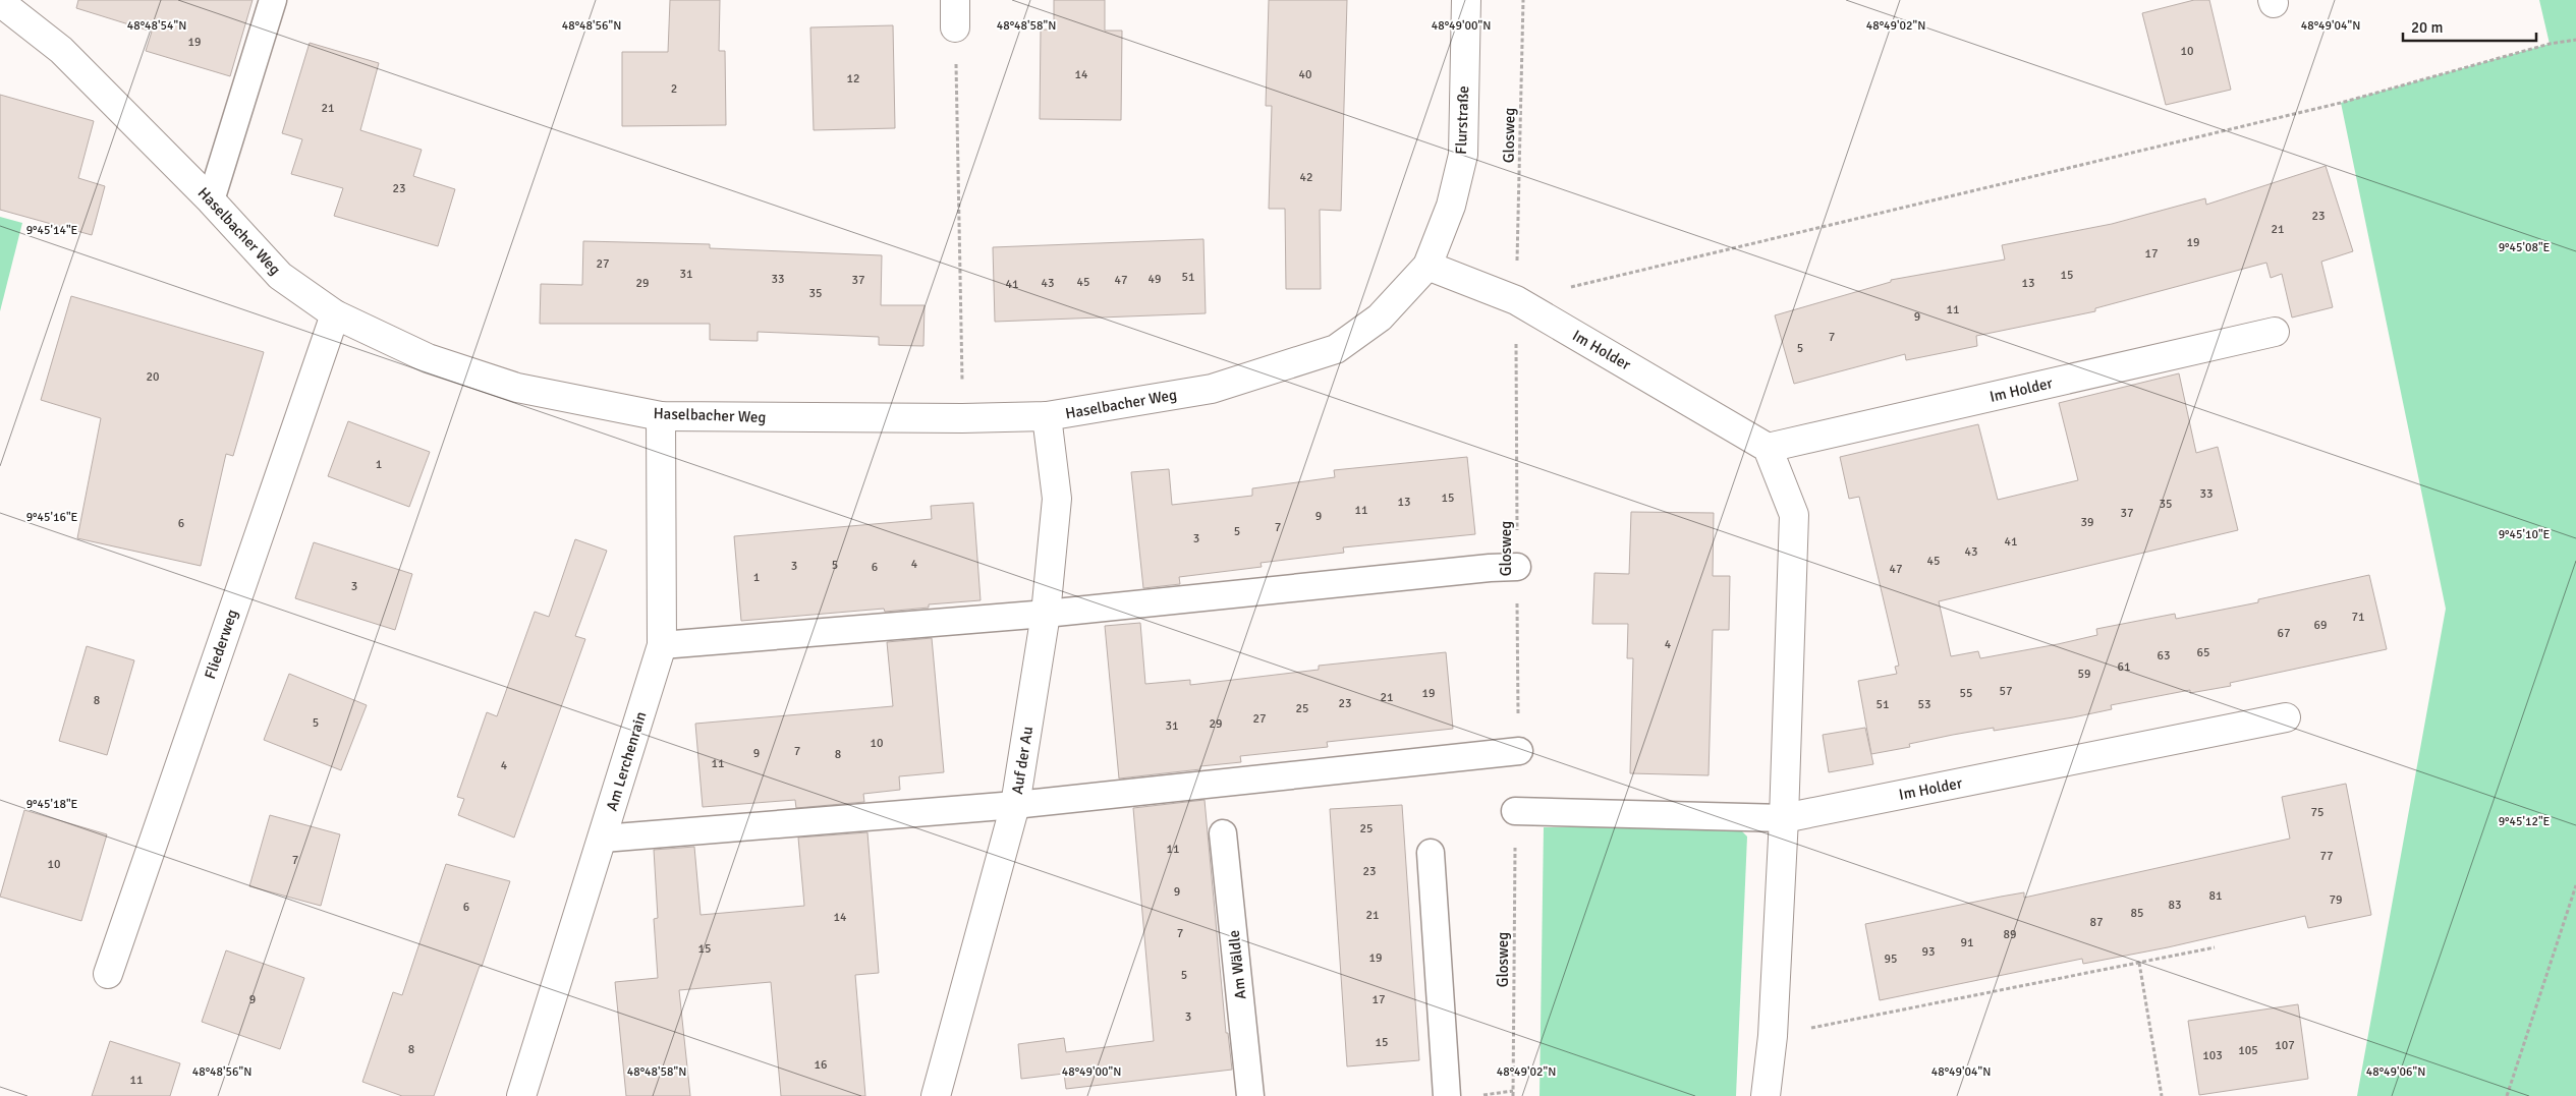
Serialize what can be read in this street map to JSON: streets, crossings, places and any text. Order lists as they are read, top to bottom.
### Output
{
  "streets": {
    "street": [
      "Flurstraße",
      "Haselbacher Weg",
      "Im Holder",
      "Fliederweg",
      "Auf der Au",
      "Am Lerchenrain"
    ],
    "lane": ["Am Wäldle"],
    "path": ["Glosweg"]
  },
  "crossings": [
    ["Flurstraße", "Haselbacher Weg"],
    ["Flurstraße", "Im Holder"],
    ["Glosweg", "Im Holder"],
    ["Haselbacher Weg", "Im Holder"],
    ["Haselbacher Weg", "Fliederweg"],
    ["Haselbacher Weg", "Auf der Au"],
    ["Haselbacher Weg", "Am Lerchenrain"]
  ],
  "house_numbers": [
    "19",
    "10",
    "14",
    "40",
    "12",
    "2",
    "21",
    "42",
    "23",
    "23",
    "21",
    "19",
    "17",
    "27",
    "31",
    "15",
    "51",
    "33",
    "49",
    "37",
    "47",
    "45",
    "29",
    "43",
    "13",
    "41",
    "35",
    "11",
    "9",
    "7",
    "5",
    "20",
    "1",
    "33",
    "15",
    "13",
    "35",
    "11",
    "37",
    "9",
    "39",
    "6",
    "7",
    "5",
    "3",
    "41",
    "43",
    "45",
    "4",
    "5",
    "3",
    "6",
    "47",
    "1",
    "3",
    "71",
    "69",
    "67",
    "4",
    "65",
    "63",
    "61",
    "59",
    "57",
    "19",
    "55",
    "21",
    "8",
    "23",
    "51",
    "53",
    "25",
    "27",
    "5",
    "29",
    "31",
    "10",
    "7",
    "9",
    "8",
    "11",
    "4",
    "75",
    "25",
    "11",
    "77",
    "7",
    "10",
    "23",
    "9",
    "81",
    "79",
    "83",
    "6",
    "85",
    "21",
    "14",
    "87",
    "7",
    "89",
    "91",
    "15",
    "93",
    "19",
    "95",
    "5",
    "9",
    "17",
    "3",
    "15",
    "107",
    "8",
    "105",
    "103",
    "16",
    "11"
  ],
  "scale_bar": "20 m",
  "coordinates": [
    "48°48'56\"N",
    "48°48'58\"N",
    "48°49'00\"N",
    "48°49'04\"N",
    "48°48'54\"N",
    "48°49'02\"N",
    "9°45'14\"E",
    "9°45'08\"E",
    "9°45'16\"E",
    "9°45'10\"E",
    "9°45'18\"E",
    "9°45'12\"E",
    "48°49'06\"N"
  ]
}
